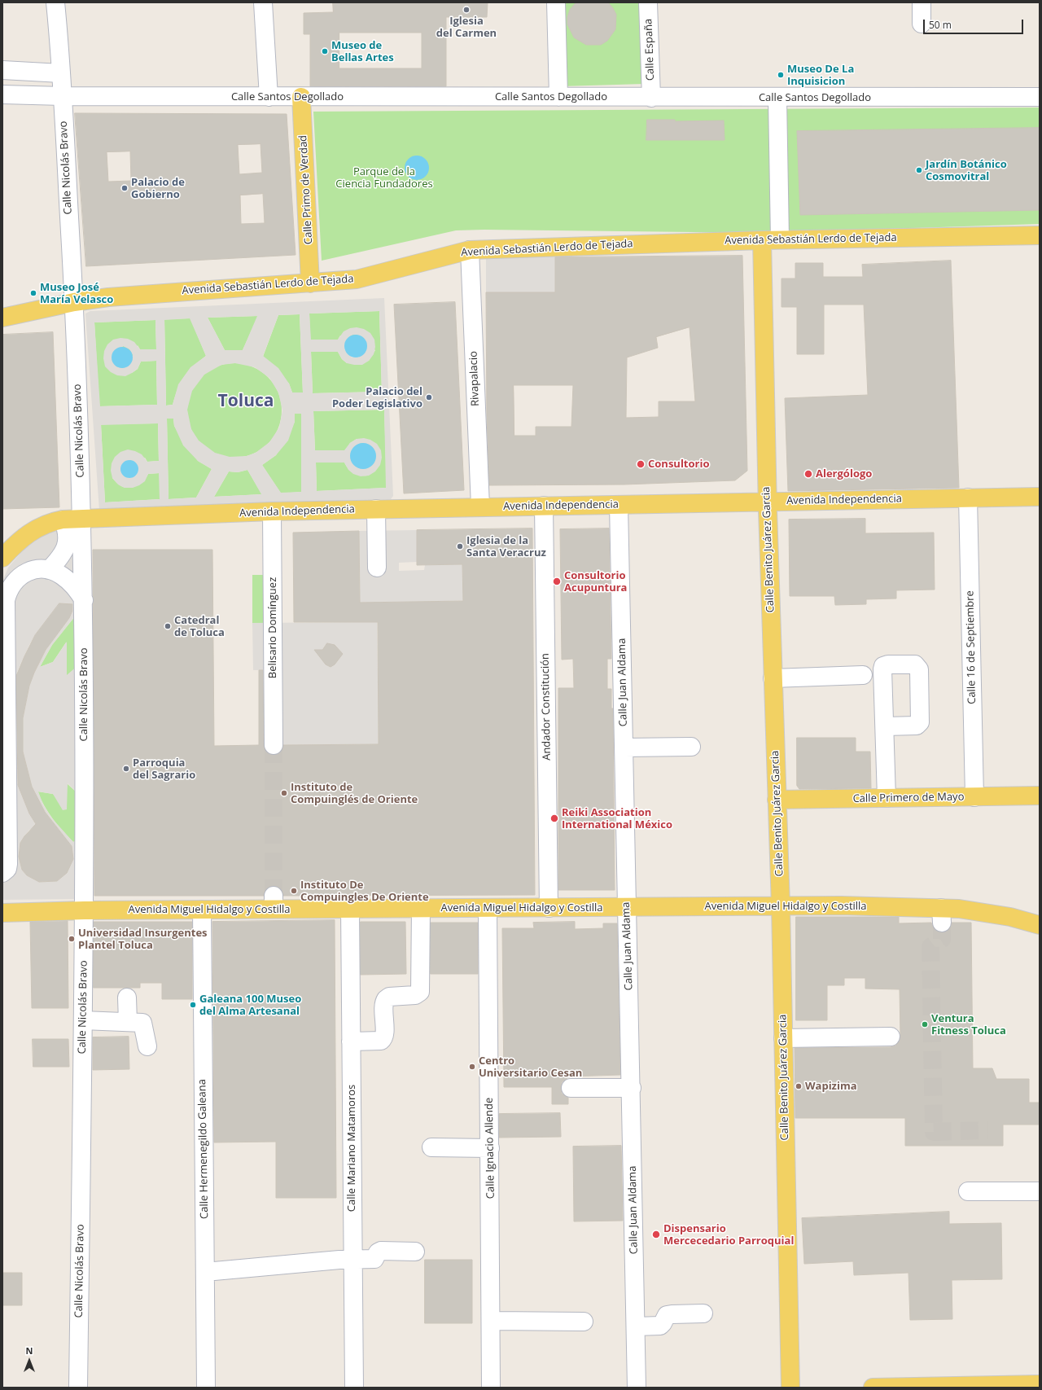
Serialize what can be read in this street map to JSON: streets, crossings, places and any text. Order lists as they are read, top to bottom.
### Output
{
  "streets": {
    "main road": [
      "Calle Primo de Verdad",
      "Avenida Sebastián Lerdo de Tejada",
      "Avenida Independencia",
      "Calle Benito Juárez Garcia",
      "Calle Primero de Mayo",
      "Avenida Miguel Hidalgo y Costilla"
    ],
    "street": [
      "Calle España",
      "Calle Santos Degollado",
      "Calle Nicolás Bravo",
      "Rivapalacio",
      "Belisario Domínguez",
      "Calle 16 de Septiembre",
      "Calle Juan Aldama",
      "Andador Constitución",
      "Calle Mariano Matamoros",
      "Calle Ignacio Allende",
      "Calle Hermenegildo Galeana"
    ]
  },
  "crossings": [
    ["Calle España", "Calle Santos Degollado"],
    ["Calle Santos Degollado", "Calle Nicolás Bravo"],
    ["Calle Santos Degollado", "Calle Primo de Verdad"],
    ["Calle Nicolás Bravo", "Avenida Sebastián Lerdo de Tejada"],
    ["Calle Nicolás Bravo", "Avenida Independencia"],
    ["Calle Nicolás Bravo", "Avenida Miguel Hidalgo y Costilla"],
    ["Calle Primo de Verdad", "Avenida Sebastián Lerdo de Tejada"],
    ["Avenida Sebastián Lerdo de Tejada", "Rivapalacio"],
    ["Avenida Sebastián Lerdo de Tejada", "Calle Benito Juárez Garcia"],
    ["Rivapalacio", "Avenida Independencia"],
    ["Avenida Independencia", "Calle Benito Juárez Garcia"],
    ["Avenida Independencia", "Belisario Domínguez"],
    ["Avenida Independencia", "Calle 16 de Septiembre"],
    ["Avenida Independencia", "Calle Juan Aldama"],
    ["Avenida Independencia", "Andador Constitución"],
    ["Calle Benito Juárez Garcia", "Calle Primero de Mayo"],
    ["Calle Benito Juárez Garcia", "Avenida Miguel Hidalgo y Costilla"],
    ["Calle 16 de Septiembre", "Calle Primero de Mayo"],
    ["Calle Juan Aldama", "Avenida Miguel Hidalgo y Costilla"],
    ["Andador Constitución", "Avenida Miguel Hidalgo y Costilla"],
    ["Avenida Miguel Hidalgo y Costilla", "Calle Mariano Matamoros"],
    ["Avenida Miguel Hidalgo y Costilla", "Calle Ignacio Allende"],
    ["Avenida Miguel Hidalgo y Costilla", "Calle Hermenegildo Galeana"]
  ],
  "districts": ["Toluca"],
  "parks": ["Parque de la Ciencia Fundadores"],
  "places": [
    "Iglesia del Carmen",
    "Museo de Bellas Artes",
    "Museo De La Inquisicion",
    "Jardín Botánico Cosmovitral",
    "Palacio de Gobierno",
    "Museo José María Velasco",
    "Palacio del Poder Legislativo",
    "Consultorio",
    "Alergólogo",
    "Iglesia de la Santa Veracruz",
    "Consultorio Acupuntura",
    "Catedral de Toluca",
    "Parroquia del Sagrario",
    "Instituto de Compuinglés de Oriente",
    "Reiki Association International México",
    "Instituto De Compuingles De Oriente",
    "Universidad Insurgentes Plantel Toluca",
    "Galeana 100 Museo del Alma Artesanal",
    "Ventura Fitness Toluca",
    "Centro Universitario Cesan",
    "Wapizima",
    "Dispensario Mercecedario Parroquial"
  ],
  "scale_bar": "50 m",
  "north": "top"
}
